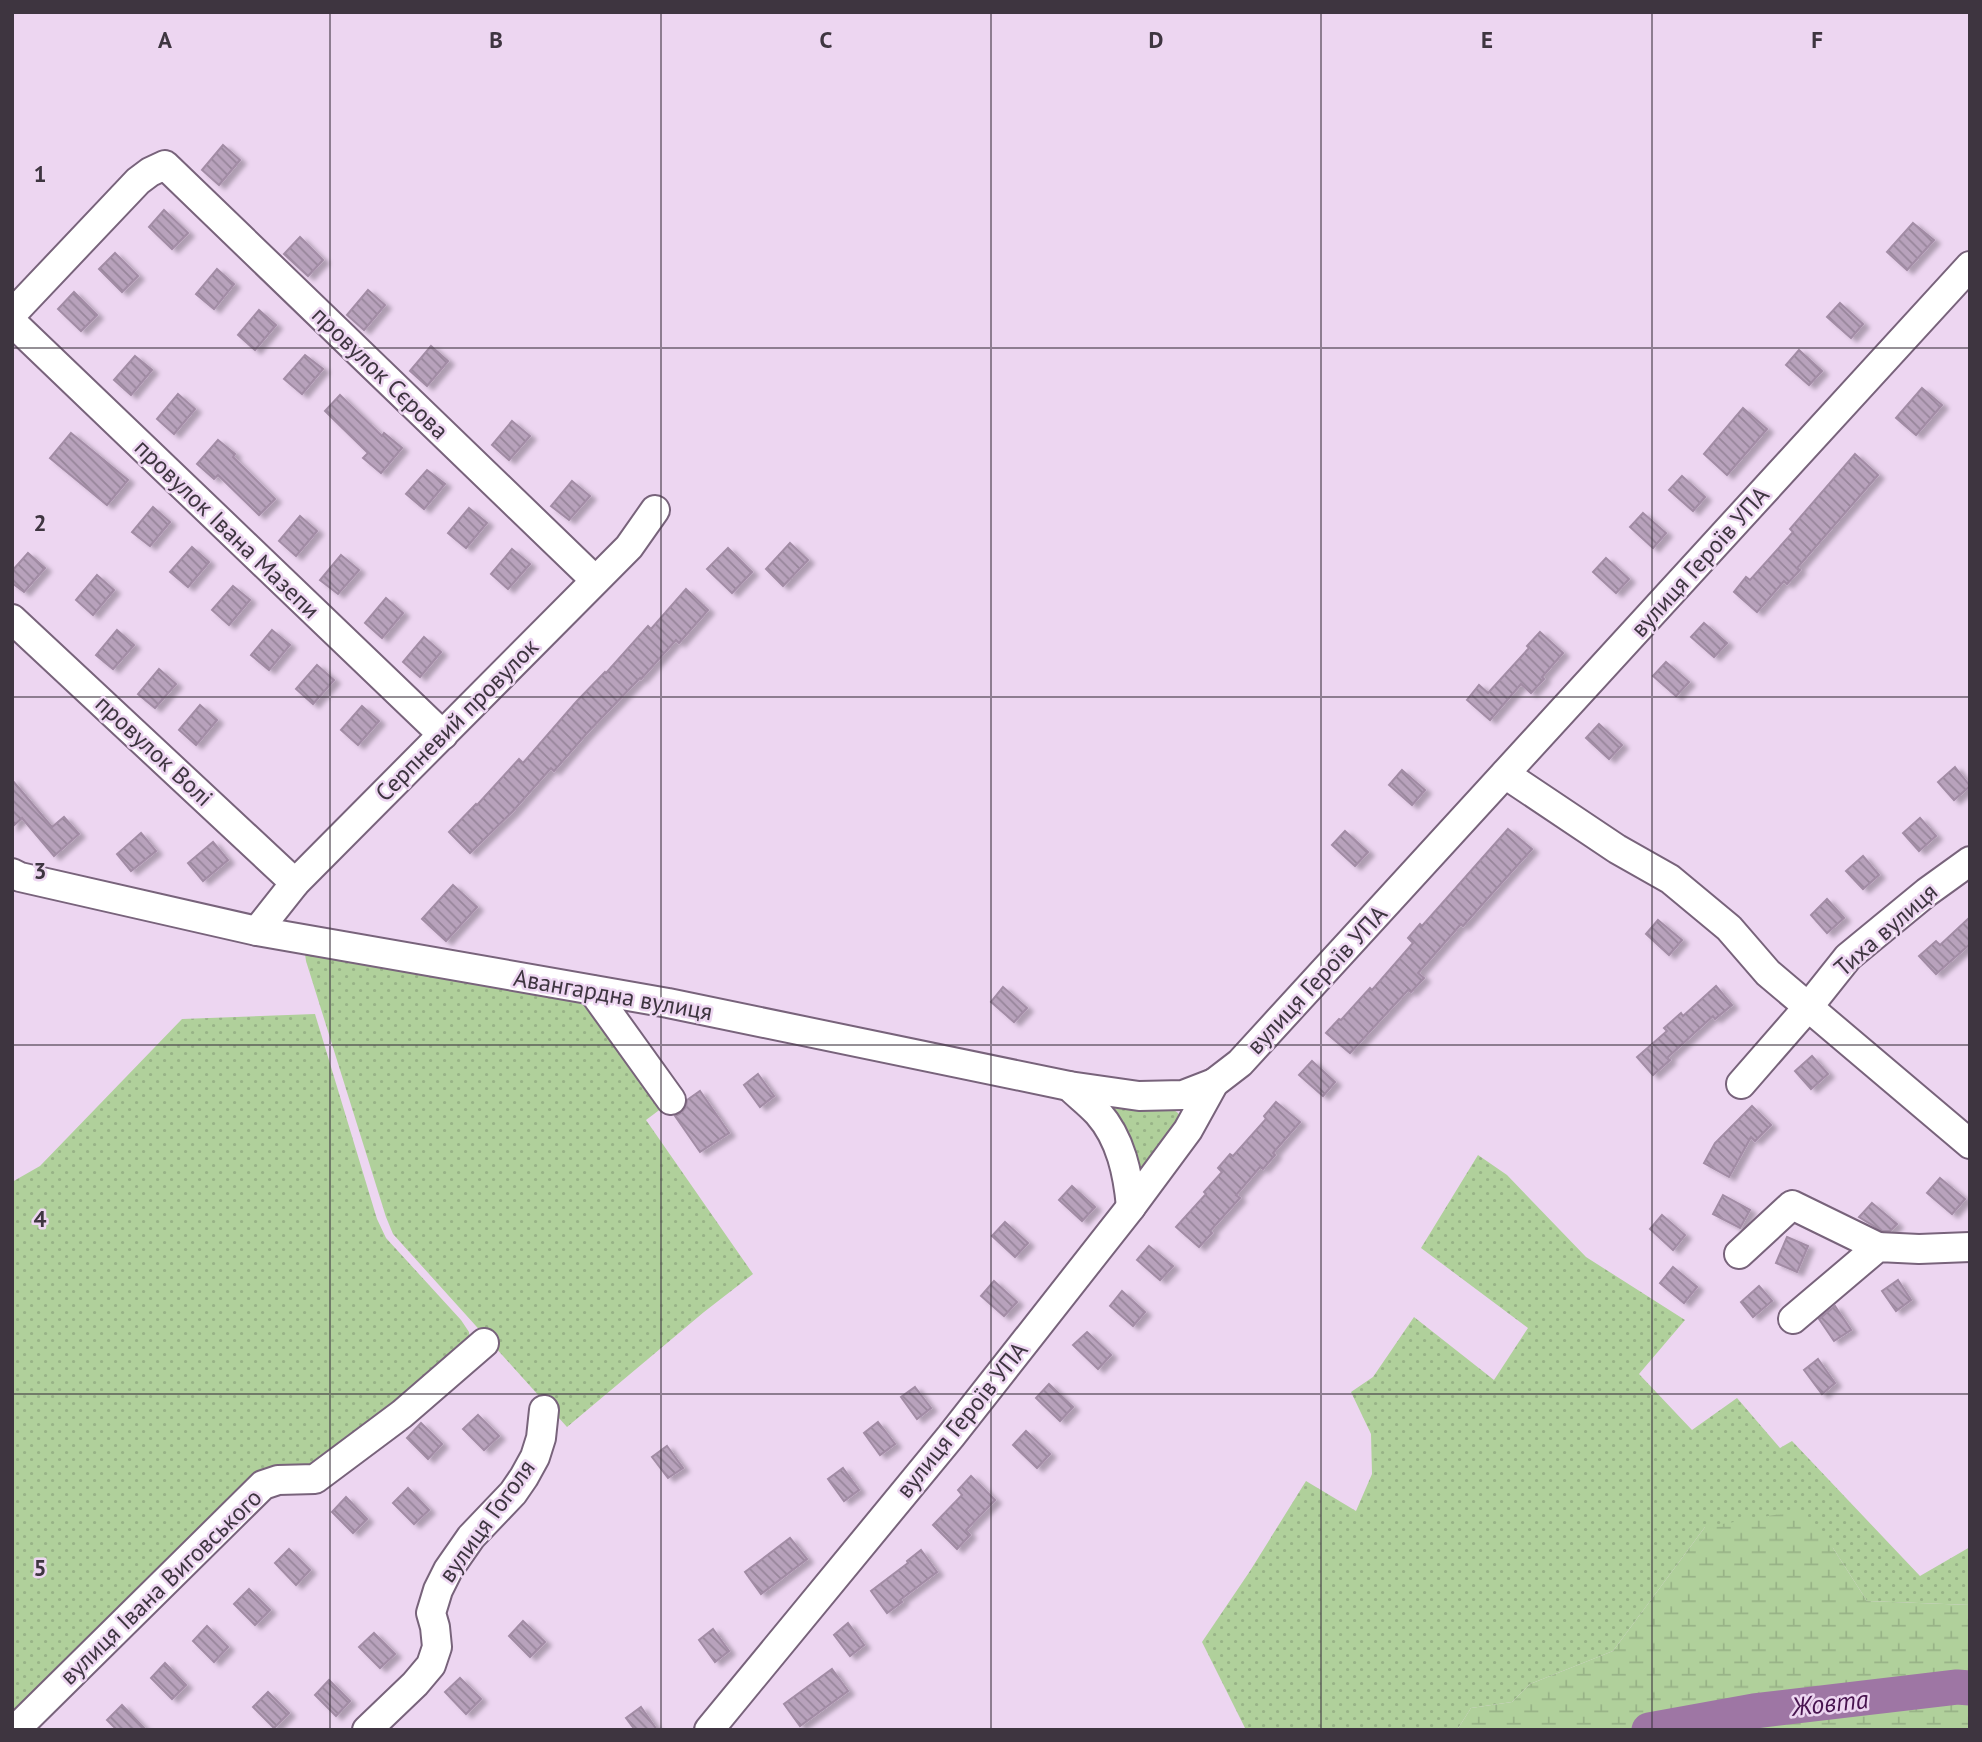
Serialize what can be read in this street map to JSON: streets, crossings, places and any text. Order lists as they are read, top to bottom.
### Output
{
  "streets": {
    "street": [
      "провулок Сєрова",
      "провулок Івана Мазепи",
      "вулиця Героїв УПА",
      "Серпневий провулок",
      "провулок Волі",
      "Тиха вулиця",
      "Авангардна вулиця",
      "вулиця Гоголя",
      "вулиця Івана Виговського"
    ]
  },
  "crossings": [
    ["провулок Сєрова", "Серпневий провулок"],
    ["провулок Івана Мазепи", "Серпневий провулок"],
    ["вулиця Героїв УПА", "Авангардна вулиця"],
    ["Серпневий провулок", "провулок Волі"],
    ["Серпневий провулок", "Авангардна вулиця"]
  ],
  "water": ["Жовта"],
  "grid": {
    "columns": [
      "A",
      "B",
      "C",
      "D",
      "E",
      "F"
    ],
    "rows": [
      "1",
      "2",
      "3",
      "4",
      "5"
    ]
  }
}
